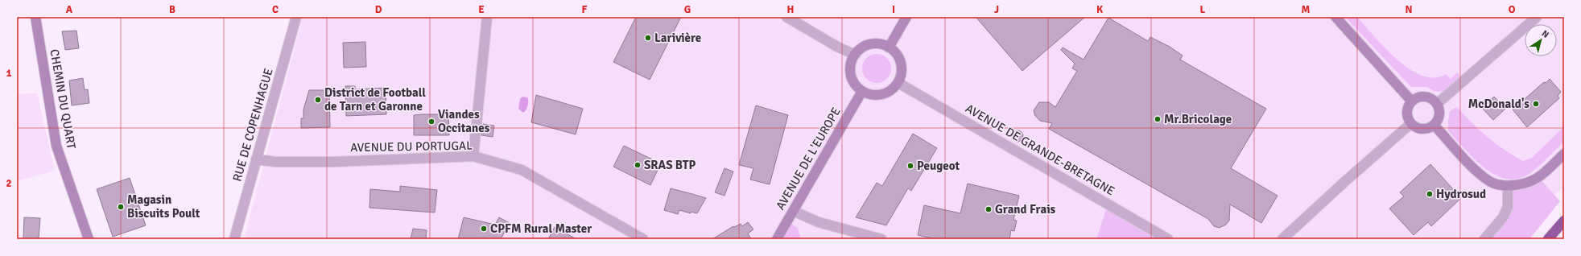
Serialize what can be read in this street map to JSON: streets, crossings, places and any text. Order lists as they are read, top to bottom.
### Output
{
  "streets": {
    "street": [
      "CHEMIN DU QUART",
      "RUE DE COPENHAGUE",
      "AVENUE DU PORTUGAL",
      "AVENUE DE GRANDE-BRETAGNE",
      "AVENUE DE L'EUROPE"
    ]
  },
  "crossings": [
    ["RUE DE COPENHAGUE", "AVENUE DU PORTUGAL"],
    ["AVENUE DE GRANDE-BRETAGNE", "AVENUE DE L'EUROPE"]
  ],
  "places": [
    "Larivière",
    "District de Football de Tarn et Garonne",
    "McDonald's",
    "Mr.Bricolage",
    "Viandes Occitanes",
    "SRAS BTP",
    "Peugeot",
    "Hydrosud",
    "Magasin Biscuits Poult",
    "Grand Frais",
    "CPFM Rural Master"
  ],
  "north": "top right",
  "grid": {
    "columns": [
      "A",
      "B",
      "C",
      "D",
      "E",
      "F",
      "G",
      "H",
      "I",
      "J",
      "K",
      "L",
      "M",
      "N",
      "O"
    ],
    "rows": ["1", "2"]
  }
}
